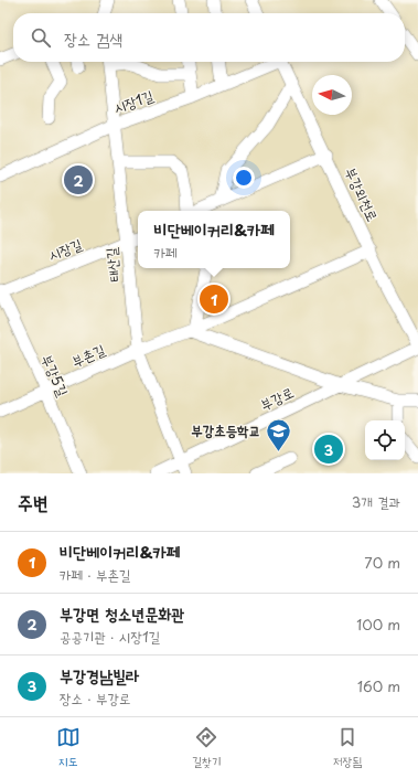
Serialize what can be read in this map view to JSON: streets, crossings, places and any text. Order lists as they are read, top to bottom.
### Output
{
  "streets": {
    "street": [
      "시장1길",
      "부강외천로",
      "시장길",
      "태산길",
      "부촌길",
      "부강5길",
      "부강로"
    ]
  },
  "crossings": [
    ["시장1길", "태산길"],
    ["부강외천로", "부촌길"],
    ["부강외천로", "부강로"],
    ["시장길", "태산길"],
    ["시장길", "부강5길"],
    ["태산길", "부촌길"],
    ["태산길", "부강로"],
    ["부촌길", "부강5길"]
  ],
  "places": {
    "school or university": ["부강초등학교"]
  },
  "north": "left",
  "page": {
    "search": "장소 검색",
    "pins": ["2", "1", "3"],
    "popup": ["비단베이커리&카페", "카페"],
    "heading": ["주변", "3개 결과"],
    "list": [
      {
        "mark": "1",
        "name": "비단베이커리&카페",
        "note": "카페 · 부촌길",
        "value": "70 m"
      },
      {
        "mark": "2",
        "name": "부강면 청소년문화관",
        "note": "공공기관 · 시장1길",
        "value": "100 m"
      },
      {
        "mark": "3",
        "name": "부강경남빌라",
        "note": "장소 · 부강로",
        "value": "160 m"
      }
    ],
    "nav": ["지도", "길찾기", "저장됨"]
  }
}
